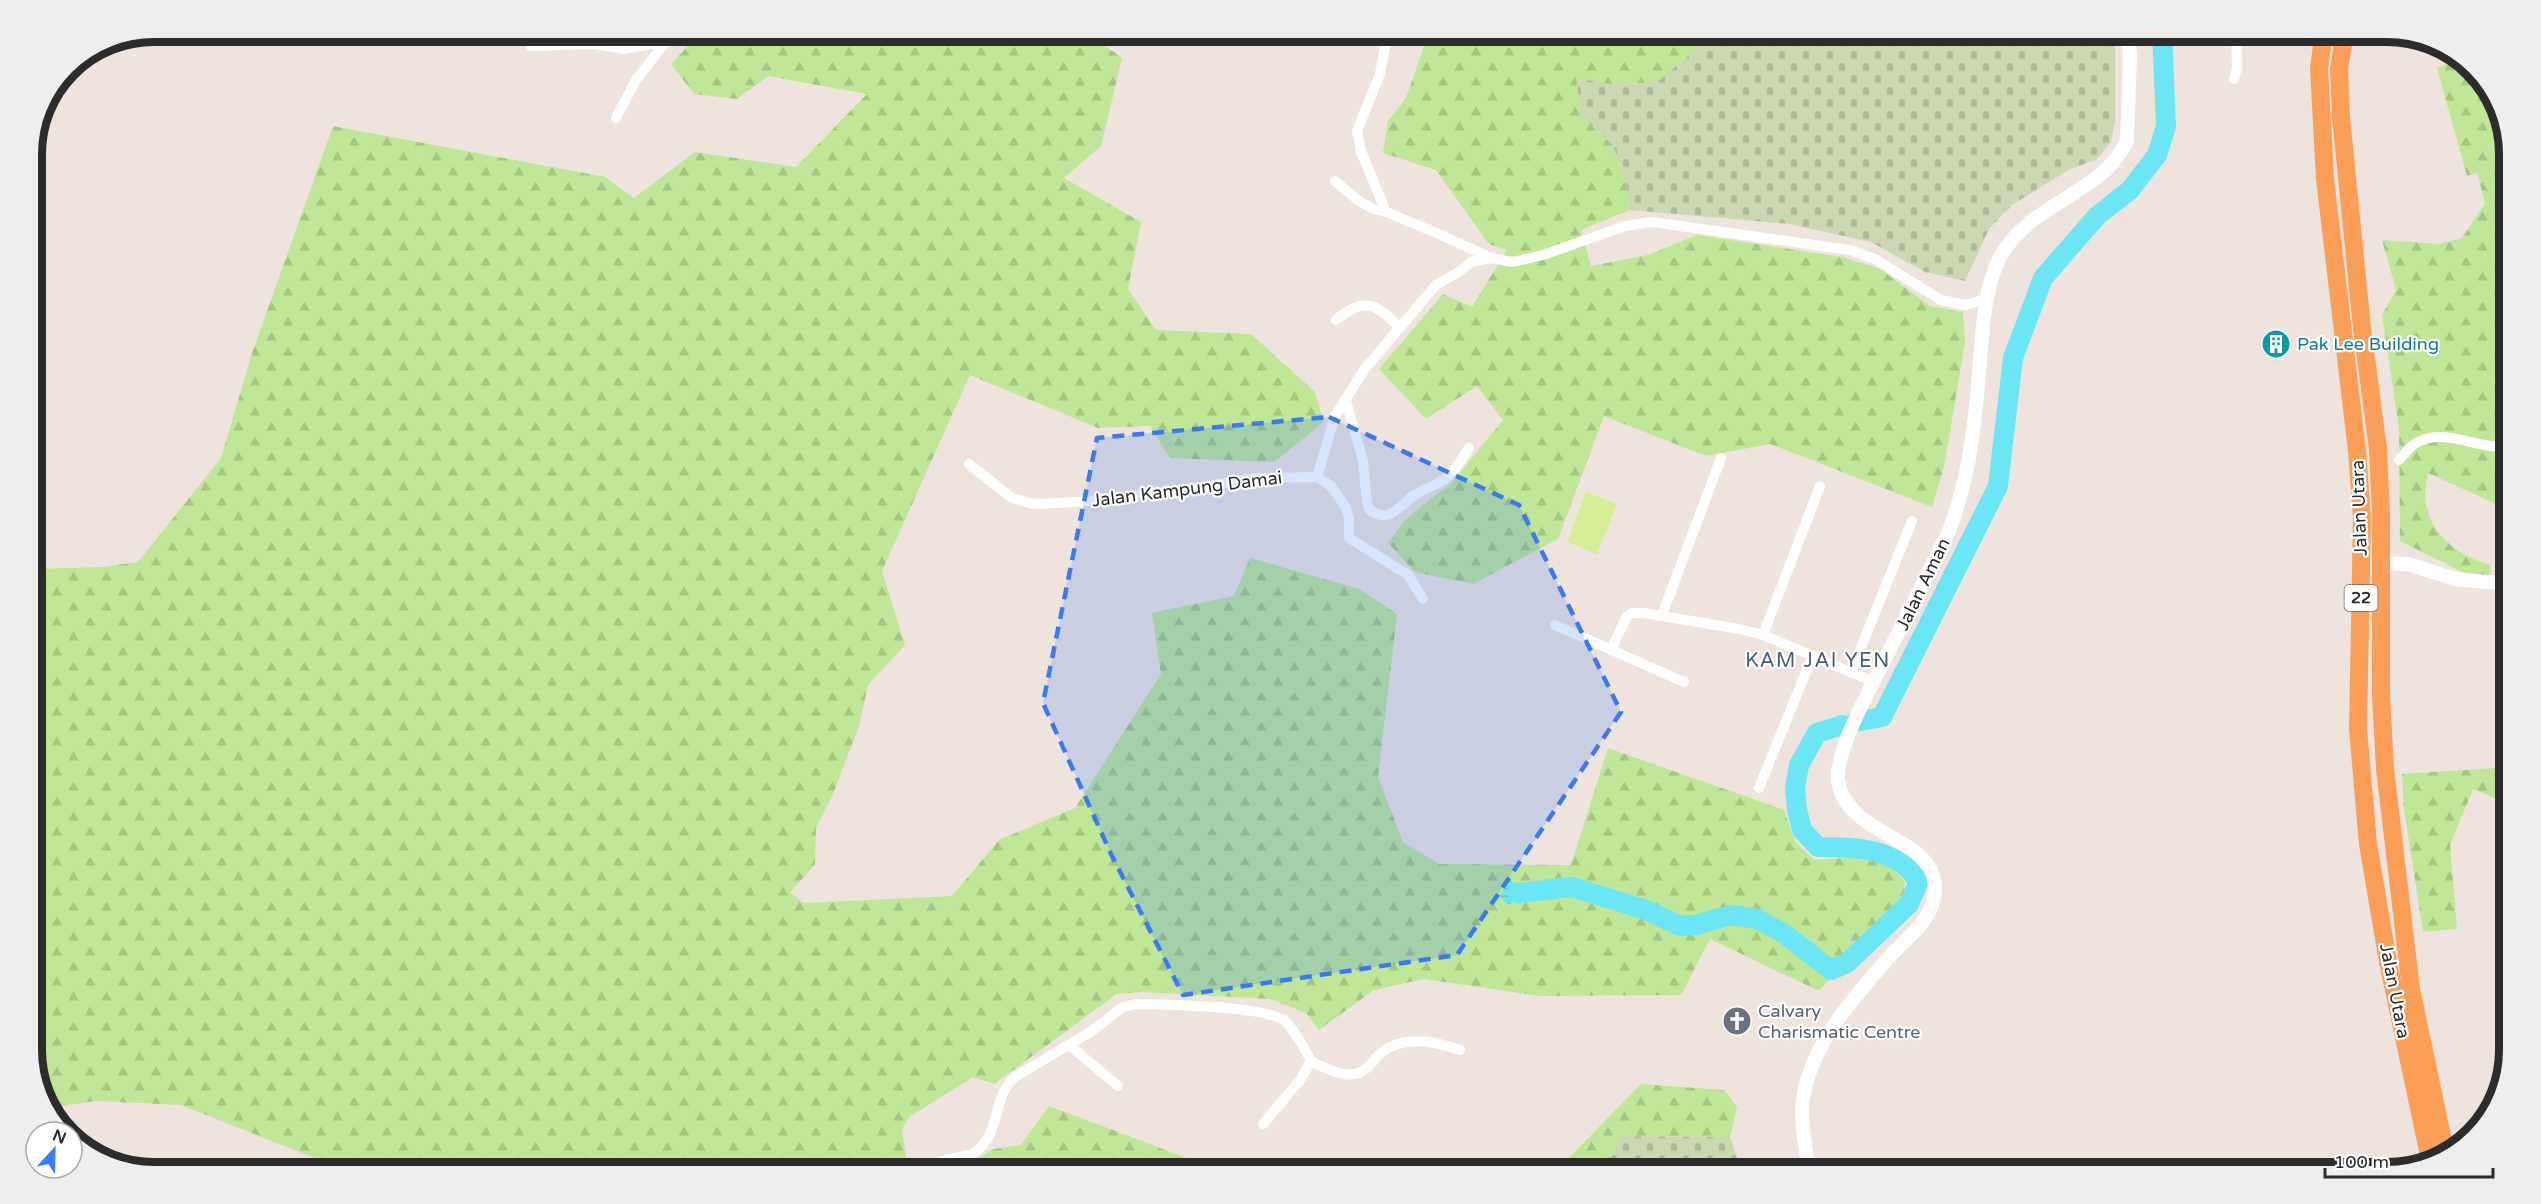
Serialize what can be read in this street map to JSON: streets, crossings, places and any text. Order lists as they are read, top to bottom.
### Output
{
  "streets": {
    "highway": ["Jalan Utara", "22"],
    "street": ["Jalan Kampung Damai", "Jalan Aman"]
  },
  "districts": ["KAM JAI YEN"],
  "places": {
    "building": ["Pak Lee Building"],
    "church": ["Calvary Charismatic Centre"]
  },
  "scale_bar": "100 m",
  "north": "top"
}
